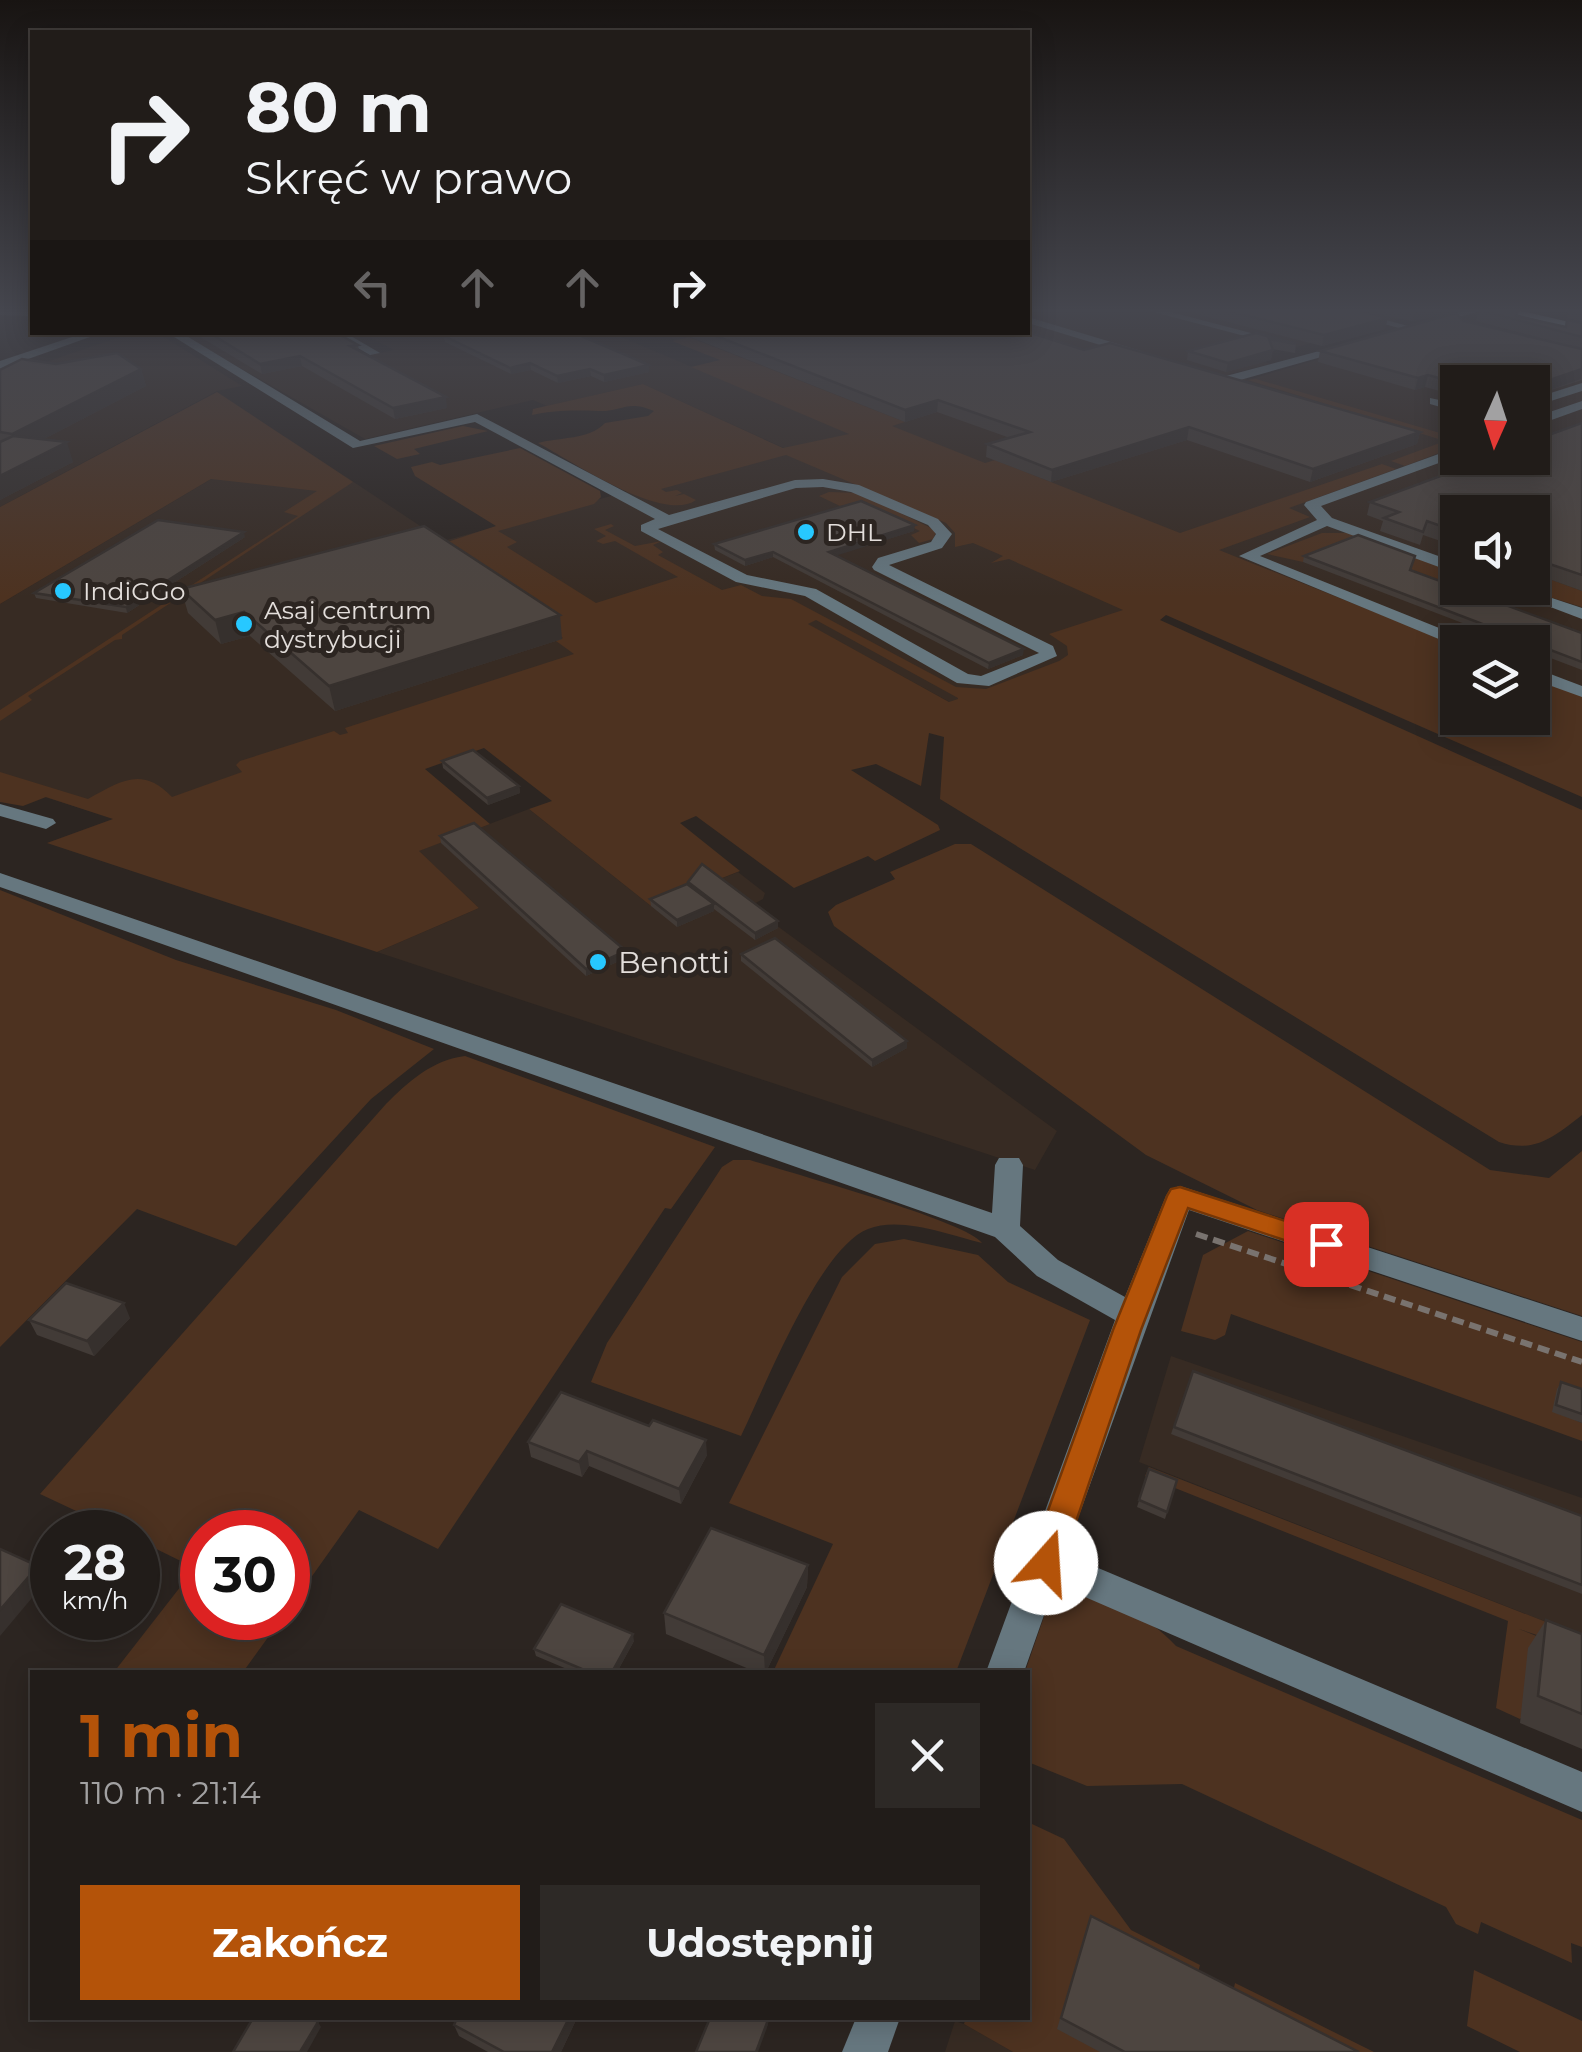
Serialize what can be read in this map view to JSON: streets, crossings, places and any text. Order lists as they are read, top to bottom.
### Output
{
  "places": [
    "DHL",
    "IndiGGo",
    "Asaj centrum dystrybucji",
    "Benotti"
  ],
  "north": "bottom",
  "page": {
    "turn": ["80 m", "Skręć w prawo"],
    "speed": "28 km/h",
    "limit": "30",
    "heading": ["1 min", "110 m · 21:14"],
    "buttons": ["Zakończ", "Udostępnij"]
  }
}
